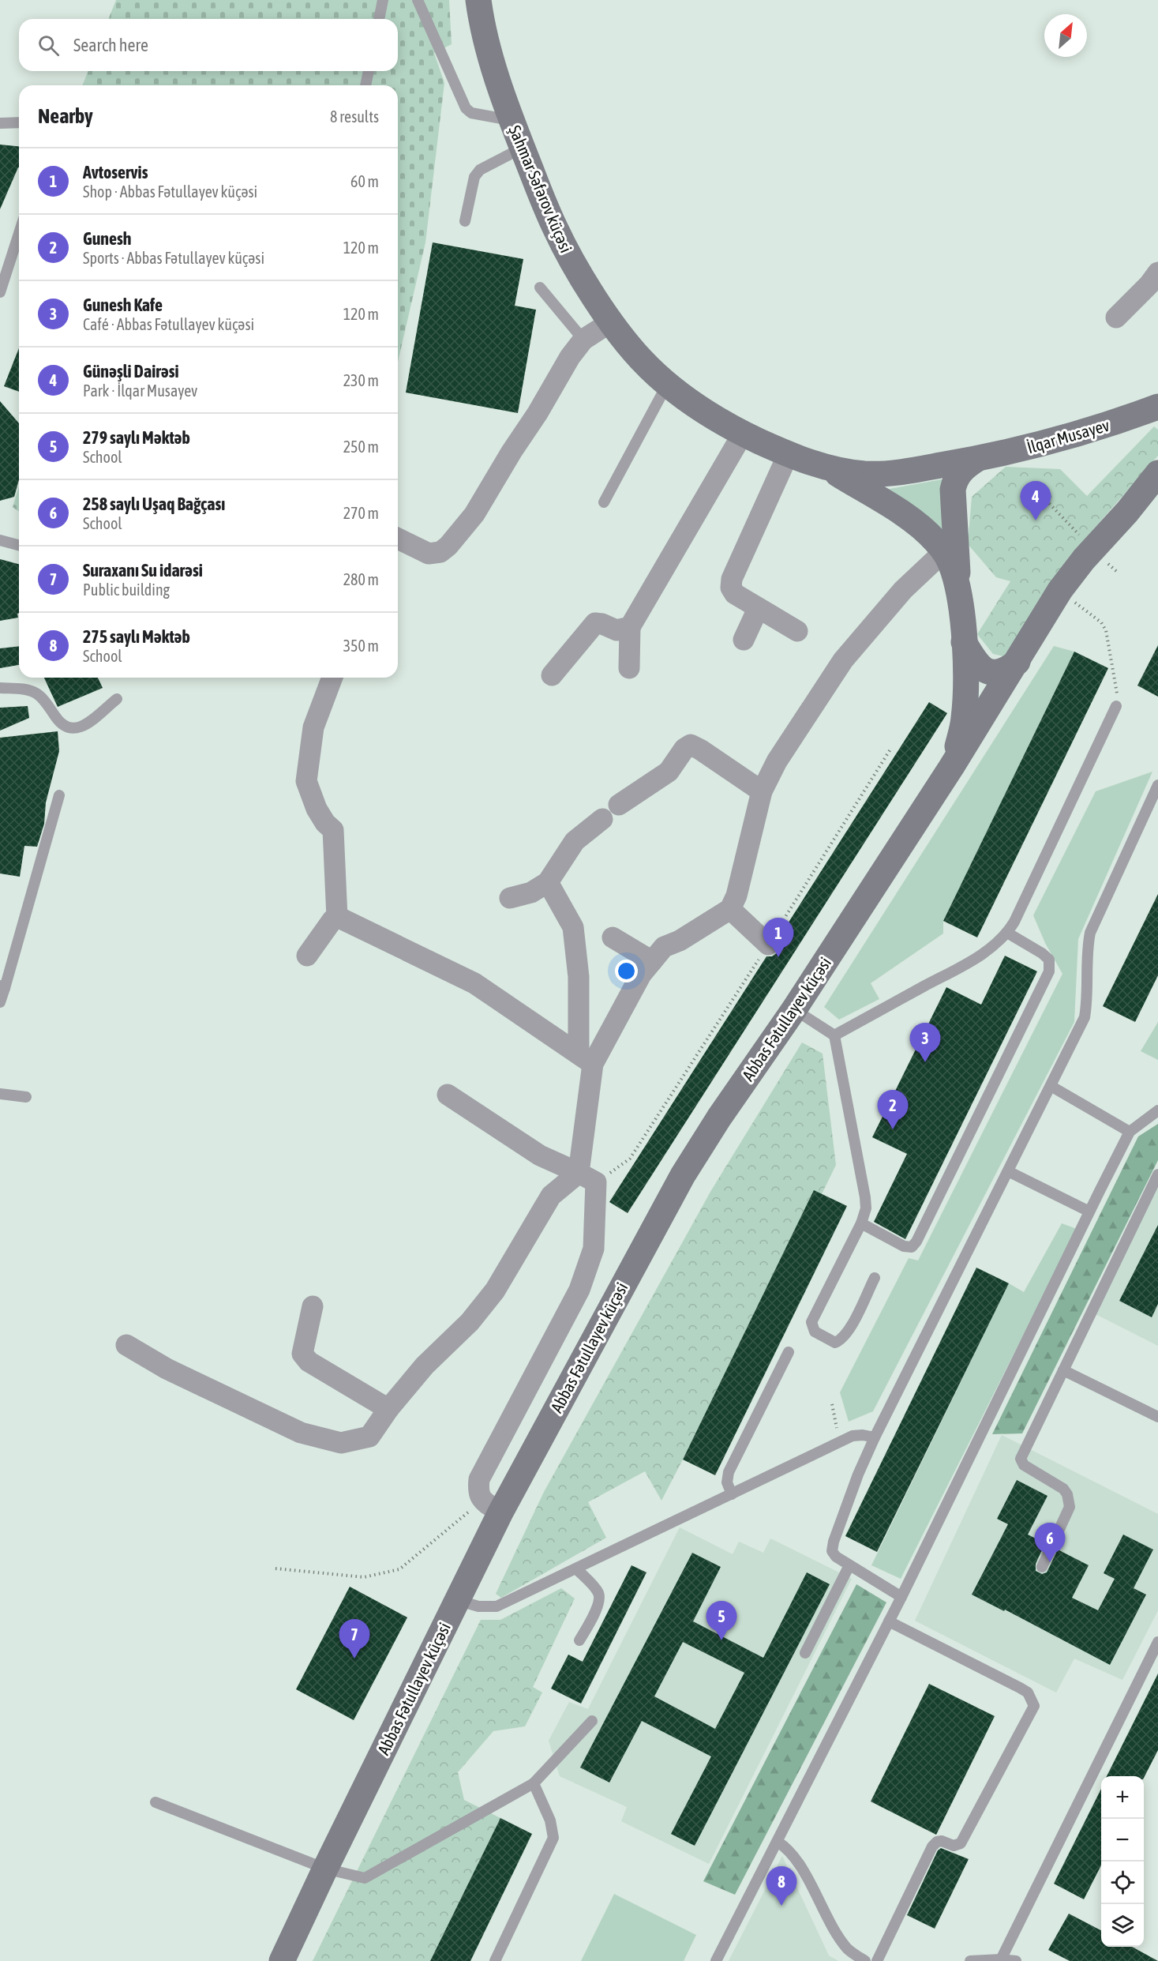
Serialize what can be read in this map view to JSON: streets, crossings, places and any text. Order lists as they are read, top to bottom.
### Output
{
  "streets": {
    "main road": ["Şahmar Səfərov küçəsi", "İlqar Musayev", "Abbas Fətullayev küçəsi"]
  },
  "crossings": [
    ["Şahmar Səfərov küçəsi", "İlqar Musayev"]
  ],
  "north": "top right",
  "page": {
    "search": "Search here",
    "heading": ["Nearby", "8 results"],
    "list": [
      {
        "mark": "1",
        "name": "Avtoservis",
        "note": "Shop · Abbas Fətullayev küçəsi",
        "value": "60 m"
      },
      {
        "mark": "2",
        "name": "Gunesh",
        "note": "Sports · Abbas Fətullayev küçəsi",
        "value": "120 m"
      },
      {
        "mark": "3",
        "name": "Gunesh Kafe",
        "note": "Café · Abbas Fətullayev küçəsi",
        "value": "120 m"
      },
      {
        "mark": "4",
        "name": "Günəşli Dairəsi",
        "note": "Park · İlqar Musayev",
        "value": "230 m"
      },
      {
        "mark": "5",
        "name": "279 saylı Məktəb",
        "note": "School",
        "value": "250 m"
      },
      {
        "mark": "6",
        "name": "258 saylı Uşaq Bağçası",
        "note": "School",
        "value": "270 m"
      },
      {
        "mark": "7",
        "name": "Suraxanı Su idarəsi",
        "note": "Public building",
        "value": "280 m"
      },
      {
        "mark": "8",
        "name": "275 saylı Məktəb",
        "note": "School",
        "value": "350 m"
      }
    ],
    "pins": [
      "4",
      "1",
      "3",
      "2",
      "6",
      "5",
      "7",
      "8"
    ],
    "map_buttons": ["+", "−"]
  }
}
